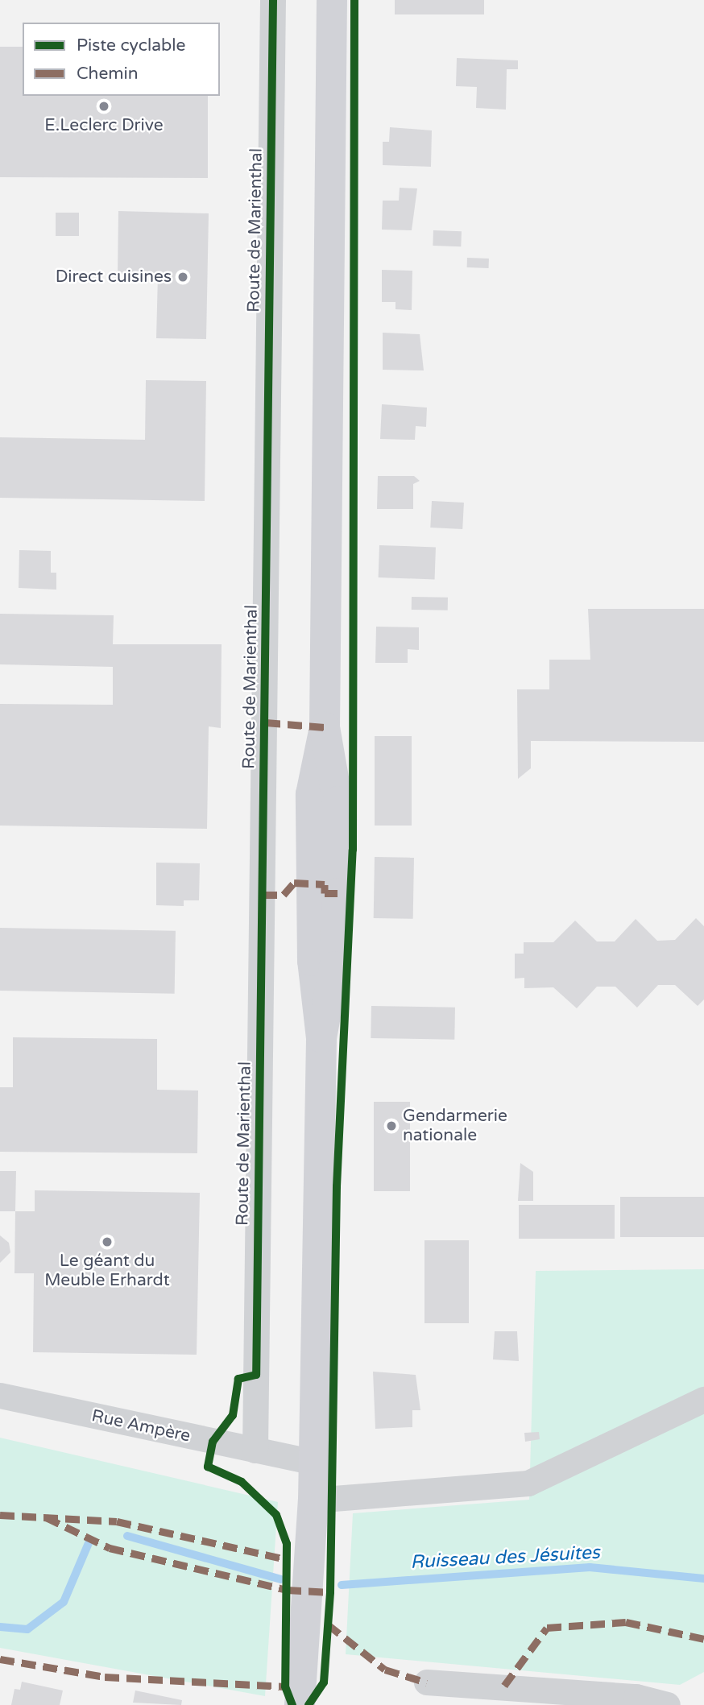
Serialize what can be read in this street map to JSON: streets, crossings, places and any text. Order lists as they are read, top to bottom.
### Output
{
  "streets": {
    "street": ["Route de Marienthal", "Rue Ampère"]
  },
  "crossings": [
    ["Route de Marienthal", "Rue Ampère"]
  ],
  "water": ["Ruisseau des Jésuites"],
  "places": [
    "E.Leclerc Drive",
    "Direct cuisines",
    "Gendarmerie nationale",
    "Le géant du Meuble Erhardt"
  ],
  "legend": ["Piste cyclable", "Chemin"]
}
